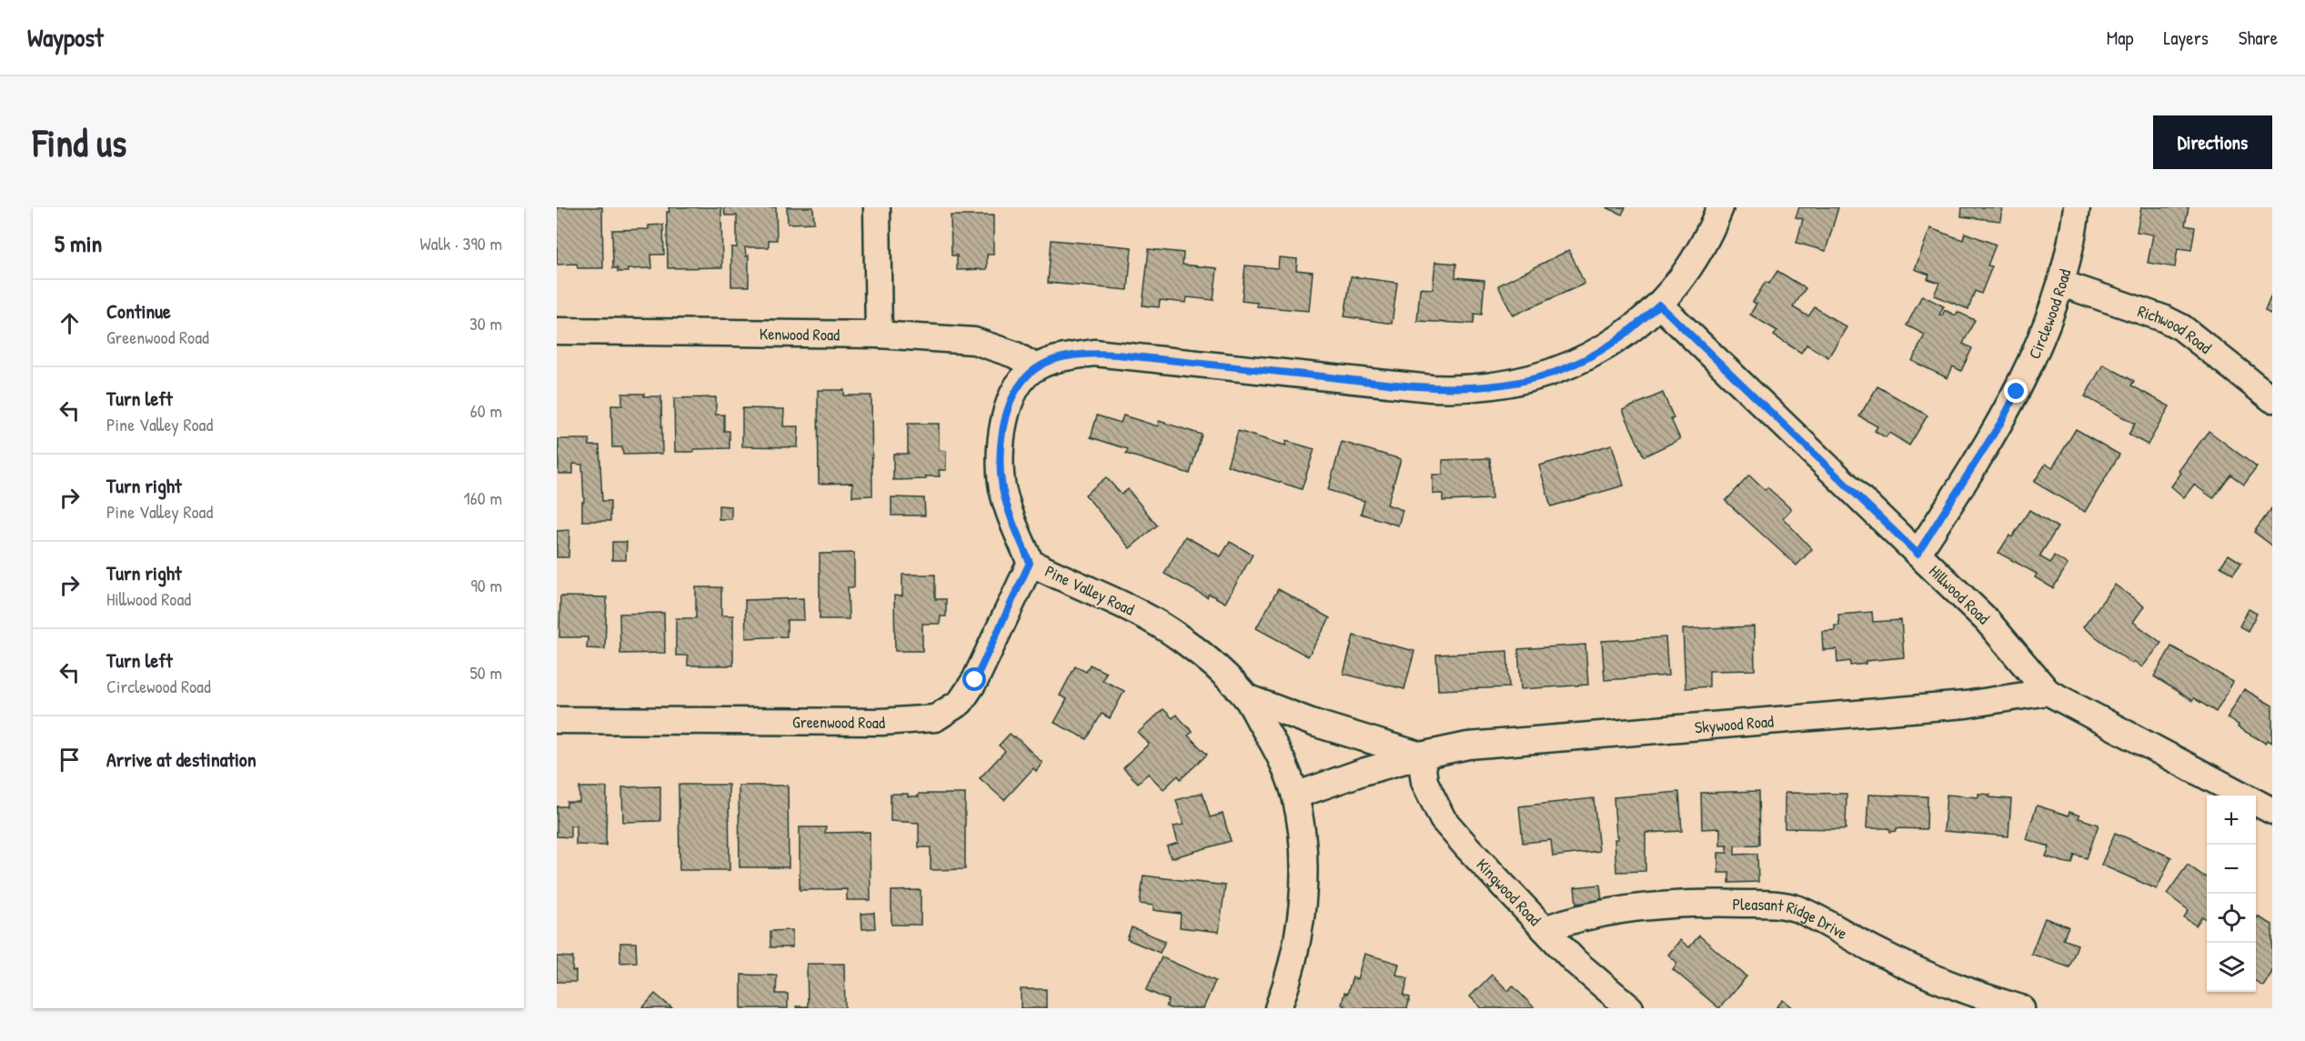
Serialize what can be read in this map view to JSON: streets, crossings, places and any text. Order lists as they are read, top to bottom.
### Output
{
  "streets": {
    "street": [
      "Circlewood Road",
      "Richwood Road",
      "Kenwood Road",
      "Pine Valley Road",
      "Hillwood Road",
      "Greenwood Road",
      "Skywood Road",
      "Kingwood Road",
      "Pleasant Ridge Drive"
    ]
  },
  "crossings": [
    ["Circlewood Road", "Richwood Road"],
    ["Circlewood Road", "Hillwood Road"],
    ["Kenwood Road", "Pine Valley Road"],
    ["Pine Valley Road", "Hillwood Road"],
    ["Pine Valley Road", "Greenwood Road"],
    ["Pine Valley Road", "Skywood Road"],
    ["Hillwood Road", "Skywood Road"],
    ["Skywood Road", "Kingwood Road"],
    ["Kingwood Road", "Pleasant Ridge Drive"]
  ],
  "page": {
    "header": "Waypost",
    "nav": ["Map", "Layers", "Share"],
    "buttons": "Directions",
    "title": "Find us",
    "heading": ["5 min", "Walk · 390 m"],
    "list": [
      ["Continue", "Greenwood Road", "30 m"],
      ["Turn left", "Pine Valley Road", "60 m"],
      ["Turn right", "Pine Valley Road", "160 m"],
      ["Turn right", "Hillwood Road", "90 m"],
      ["Turn left", "Circlewood Road", "50 m"],
      "Arrive at destination"
    ],
    "map_buttons": ["+", "−"]
  }
}
